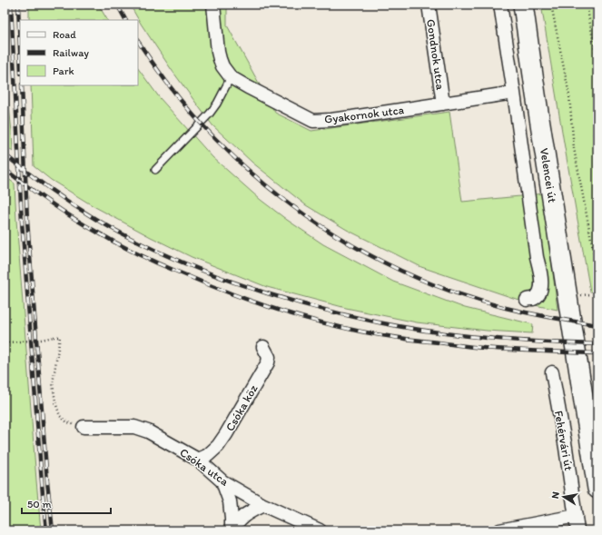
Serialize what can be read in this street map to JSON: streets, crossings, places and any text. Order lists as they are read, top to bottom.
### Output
{
  "streets": {
    "main road": ["Velencei út"],
    "street": [
      "Gondnok utca",
      "Gyakornok utca",
      "Csóka köz",
      "Fehérvári út",
      "Csóka utca"
    ]
  },
  "crossings": [
    ["Gondnok utca", "Gyakornok utca"],
    ["Gyakornok utca", "Velencei út"],
    ["Csóka köz", "Csóka utca"]
  ],
  "legend": ["Road", "Railway", "Park"],
  "scale_bar": "50 m",
  "north": "left"
}
